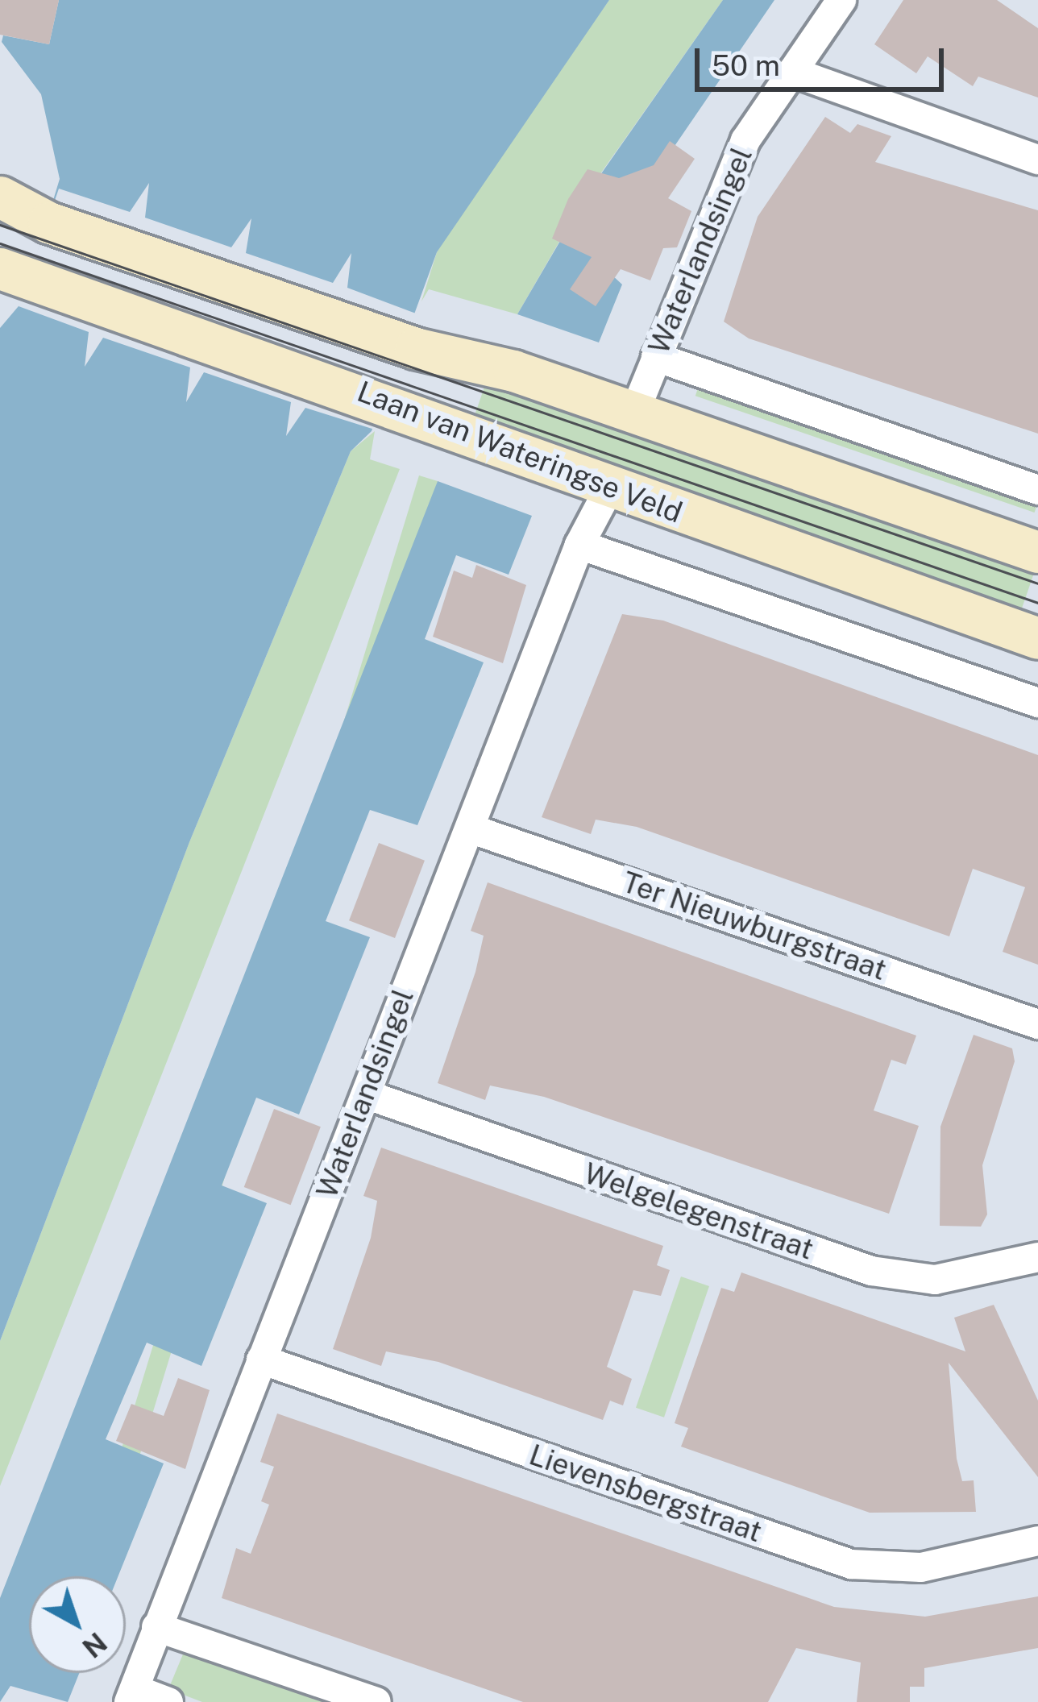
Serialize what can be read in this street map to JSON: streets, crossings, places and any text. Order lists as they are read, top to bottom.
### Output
{
  "streets": {
    "street": [
      "Waterlandsingel",
      "Laan van Wateringse Veld",
      "Ter Nieuwburgstraat",
      "Welgelegenstraat",
      "Lievensbergstraat"
    ]
  },
  "crossings": [
    ["Waterlandsingel", "Laan van Wateringse Veld"],
    ["Waterlandsingel", "Ter Nieuwburgstraat"],
    ["Waterlandsingel", "Welgelegenstraat"],
    ["Waterlandsingel", "Lievensbergstraat"]
  ],
  "scale_bar": "50 m",
  "north": "bottom right"
}
